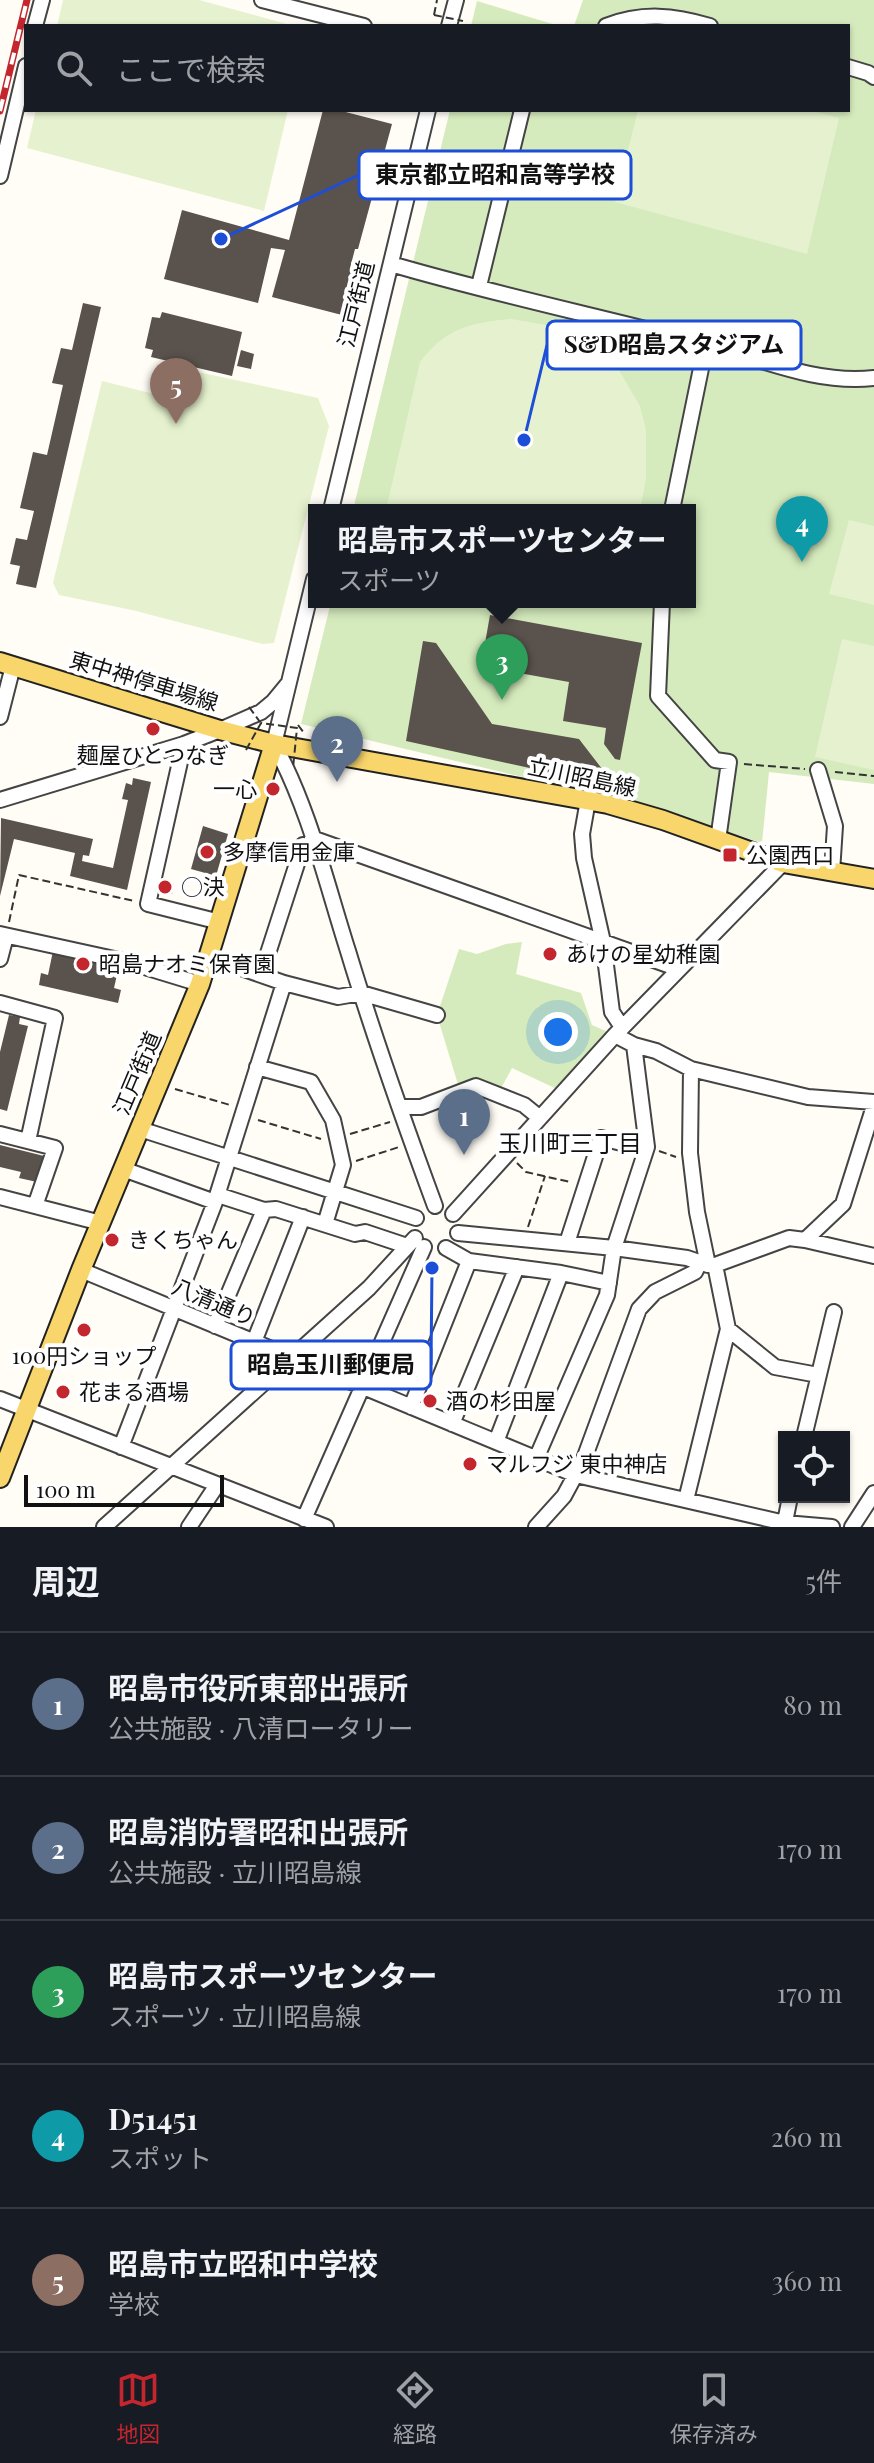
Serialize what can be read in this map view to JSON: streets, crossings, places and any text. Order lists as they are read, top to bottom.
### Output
{
  "streets": {
    "main road": ["江戸街道", "東中神停車場線", "立川昭島線"],
    "street": ["八清通り"]
  },
  "crossings": [
    ["江戸街道", "東中神停車場線"],
    ["江戸街道", "立川昭島線"],
    ["江戸街道", "八清通り"],
    ["東中神停車場線", "立川昭島線"]
  ],
  "districts": ["玉川町三丁目"],
  "places": {
    "other": [
      "東京都立昭和高等学校",
      "S&D昭島スタジアム",
      "麺屋ひとつなぎ",
      "一心",
      "多摩信用金庫",
      "○決",
      "あけの星幼稚園",
      "昭島ナオミ保育園",
      "きくちゃん",
      "昭島玉川郵便局",
      "100円ショップ",
      "花まる酒場",
      "酒の杉田屋",
      "マルフジ 東中神店"
    ],
    "transit": ["公園西口"]
  },
  "scale_bar": "100 m",
  "page": {
    "search": "ここで検索",
    "pins": [
      "5",
      "4",
      "3",
      "2",
      "1"
    ],
    "popup": ["昭島市スポーツセンター", "スポーツ"],
    "scale": "100 m",
    "heading": ["周辺", "5件"],
    "list": [
      {
        "mark": "1",
        "name": "昭島市役所東部出張所",
        "note": "公共施設 · 八清ロータリー",
        "value": "80 m"
      },
      {
        "mark": "2",
        "name": "昭島消防署昭和出張所",
        "note": "公共施設 · 立川昭島線",
        "value": "170 m"
      },
      {
        "mark": "3",
        "name": "昭島市スポーツセンター",
        "note": "スポーツ · 立川昭島線",
        "value": "170 m"
      },
      {
        "mark": "4",
        "name": "D51451",
        "note": "スポット",
        "value": "260 m"
      },
      {
        "mark": "5",
        "name": "昭島市立昭和中学校",
        "note": "学校",
        "value": "360 m"
      }
    ],
    "nav": ["地図", "経路", "保存済み"]
  }
}
